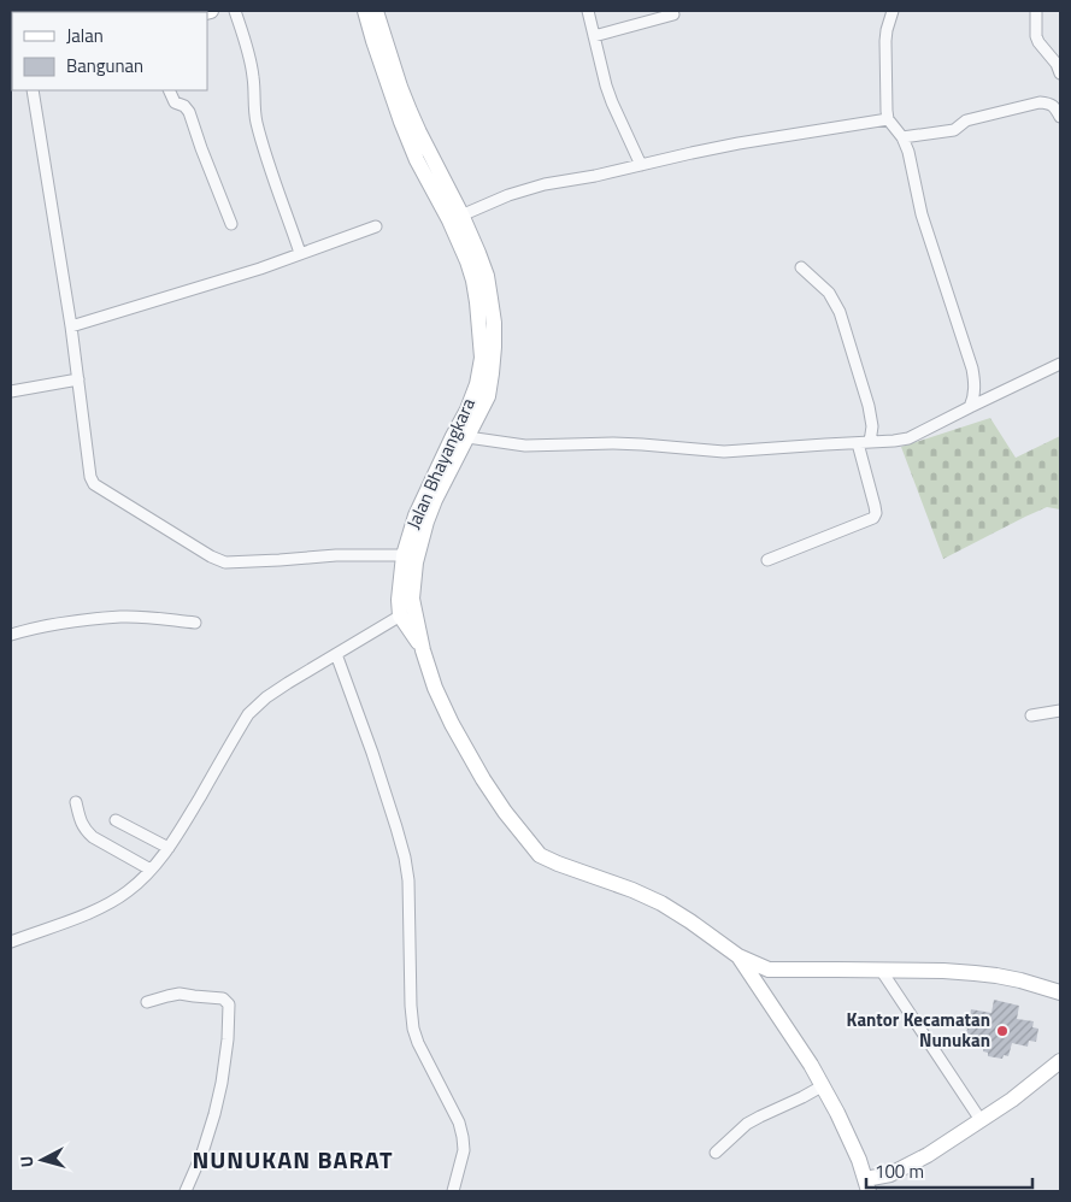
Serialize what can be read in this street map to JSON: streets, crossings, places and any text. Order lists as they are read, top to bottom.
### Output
{
  "streets": {
    "main road": ["Jalan Bhayangkara"]
  },
  "districts": ["NUNUKAN BARAT"],
  "places": ["Kantor Kecamatan Nunukan"],
  "legend": ["Jalan", "Bangunan"],
  "scale_bar": "100 m",
  "north": "left"
}
